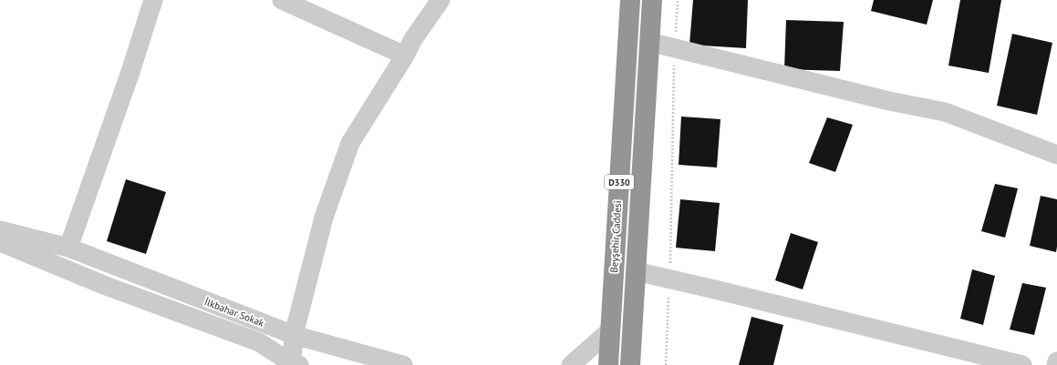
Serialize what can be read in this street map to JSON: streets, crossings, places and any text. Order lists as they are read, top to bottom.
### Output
{
  "streets": {
    "highway": ["D330", "Beyşehir Caddesi"],
    "street": ["İlkbahar Sokak"]
  }
}
